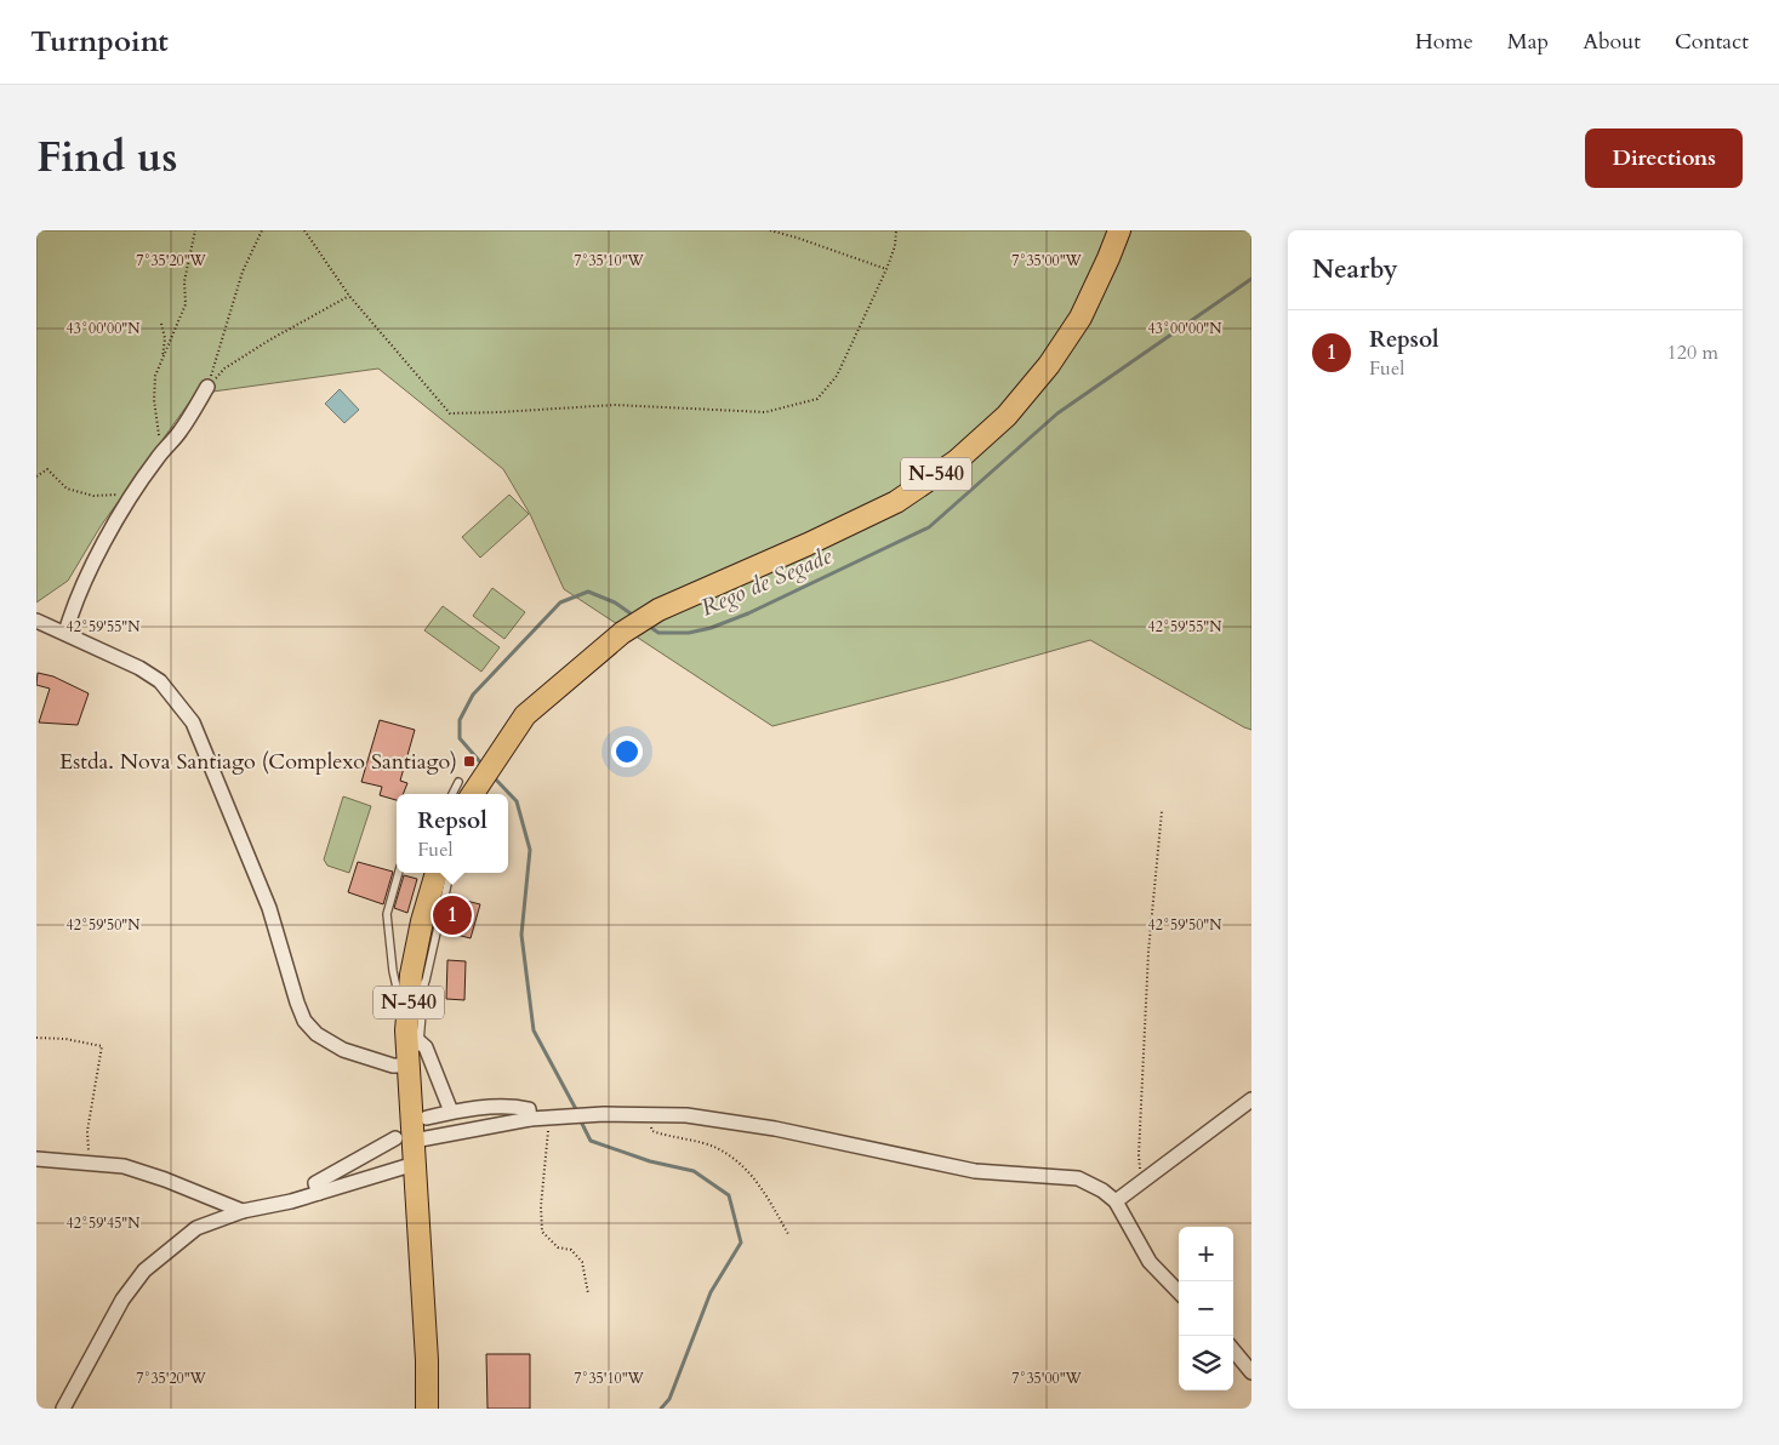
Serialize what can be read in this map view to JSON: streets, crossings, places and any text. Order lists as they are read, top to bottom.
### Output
{
  "streets": {
    "highway": ["N-540"]
  },
  "water": ["Rego de Segade"],
  "places": {
    "transit": ["Estda. Nova Santiago (Complexo Santiago)"]
  },
  "page": {
    "header": "Turnpoint",
    "nav": [
      "Home",
      "Map",
      "About",
      "Contact"
    ],
    "title": "Find us",
    "buttons": "Directions",
    "heading": "Nearby",
    "list": [
      {
        "mark": "1",
        "name": "Repsol",
        "note": "Fuel",
        "value": "120 m"
      }
    ],
    "popup": ["Repsol", "Fuel"],
    "pins": "1",
    "map_buttons": ["+", "−"]
  },
  "coordinates": [
    "7°35'20\"W",
    "7°35'10\"W",
    "7°35'00\"W",
    "43°00'00\"N",
    "42°59'55\"N",
    "42°59'50\"N",
    "42°59'45\"N"
  ]
}
